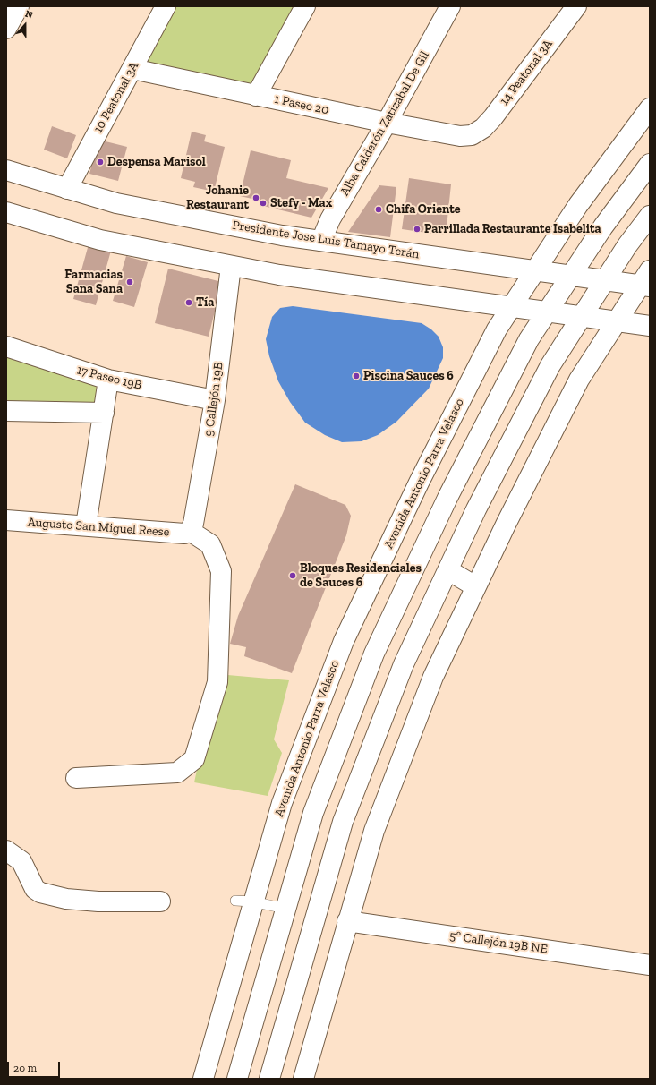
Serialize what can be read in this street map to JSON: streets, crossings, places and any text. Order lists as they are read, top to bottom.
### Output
{
  "streets": {
    "street": [
      "14 Peatonal 3A",
      "10 Peatonal 3A",
      "1 Paseo 20",
      "Alba Calderón Zatizabal De Gil",
      "Presidente Jose Luis Tamayo Terán",
      "17 Paseo 19B",
      "9 Callejón 19B",
      "Avenida Antonio Parra Velasco",
      "Augusto San Miguel Reese",
      "5º Callejón 19B NE"
    ]
  },
  "crossings": [
    ["14 Peatonal 3A", "1 Paseo 20"],
    ["10 Peatonal 3A", "1 Paseo 20"],
    ["10 Peatonal 3A", "Presidente Jose Luis Tamayo Terán"],
    ["1 Paseo 20", "Alba Calderón Zatizabal De Gil"],
    ["Alba Calderón Zatizabal De Gil", "Presidente Jose Luis Tamayo Terán"],
    ["Presidente Jose Luis Tamayo Terán", "Avenida Antonio Parra Velasco"],
    ["17 Paseo 19B", "9 Callejón 19B"],
    ["9 Callejón 19B", "Augusto San Miguel Reese"]
  ],
  "places": [
    "Despensa Marisol",
    "Johanie Restaurant",
    "Stefy - Max",
    "Chifa Oriente",
    "Parrillada Restaurante Isabelita",
    "Farmacias Sana Sana",
    "Tía",
    "Piscina Sauces 6",
    "Bloques Residenciales de Sauces 6"
  ],
  "scale_bar": "20 m",
  "north": "top"
}
